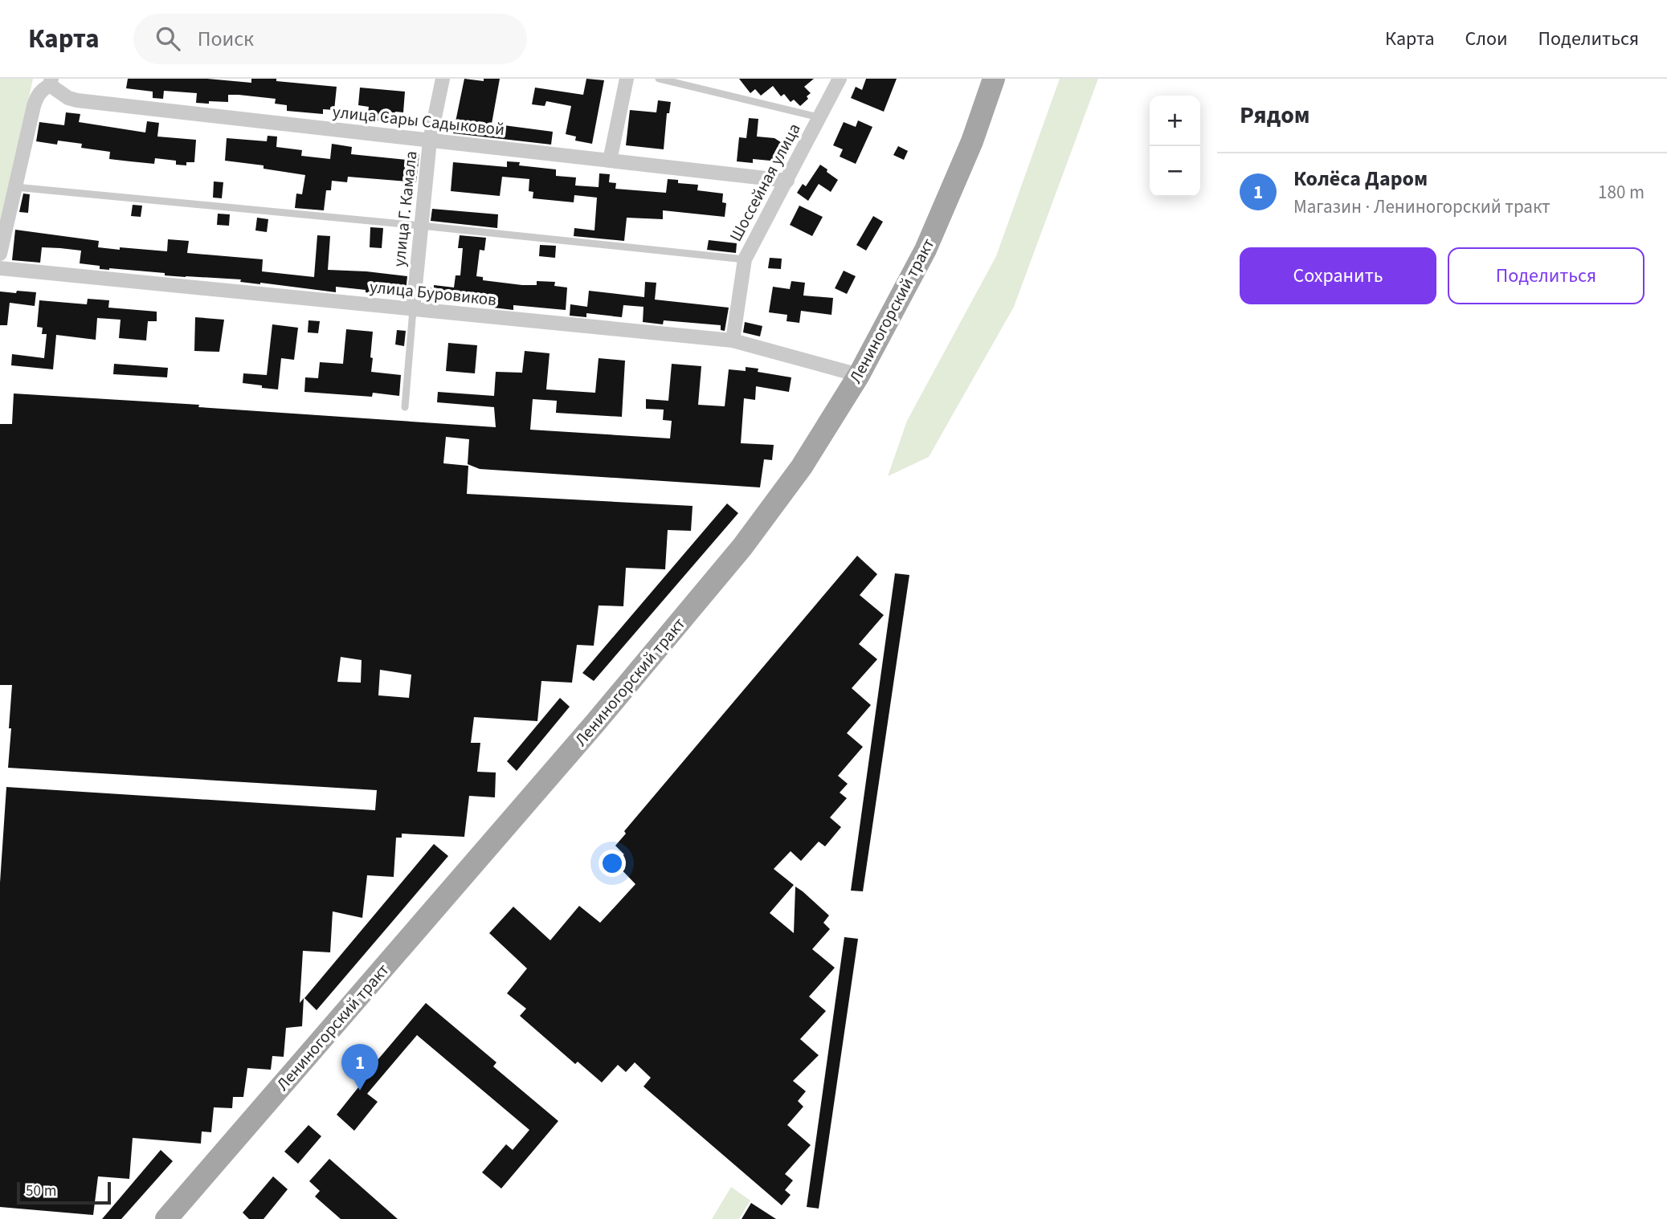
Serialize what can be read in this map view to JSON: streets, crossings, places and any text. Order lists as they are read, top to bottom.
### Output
{
  "streets": {
    "main road": ["Лениногорский тракт"],
    "street": [
      "улица Сары Садыковой",
      "Шоссейная улица",
      "улица Г. Камала",
      "улица Буровиков"
    ]
  },
  "crossings": [
    ["улица Сары Садыковой", "Шоссейная улица"],
    ["улица Сары Садыковой", "улица Г. Камала"],
    ["Шоссейная улица", "улица Буровиков"],
    ["улица Г. Камала", "улица Буровиков"],
    ["улица Буровиков", "Лениногорский тракт"]
  ],
  "scale_bar": "50 m",
  "page": {
    "header": "Карта",
    "search": "Поиск",
    "nav": ["Карта", "Слои", "Поделиться"],
    "heading": "Рядом",
    "map_buttons": ["+", "−"],
    "list": [
      {
        "mark": "1",
        "name": "Колёса Даром",
        "note": "Магазин · Лениногорский тракт",
        "value": "180 m"
      }
    ],
    "buttons": ["Сохранить", "Поделиться"],
    "pins": "1",
    "scale": "50 m"
  }
}
